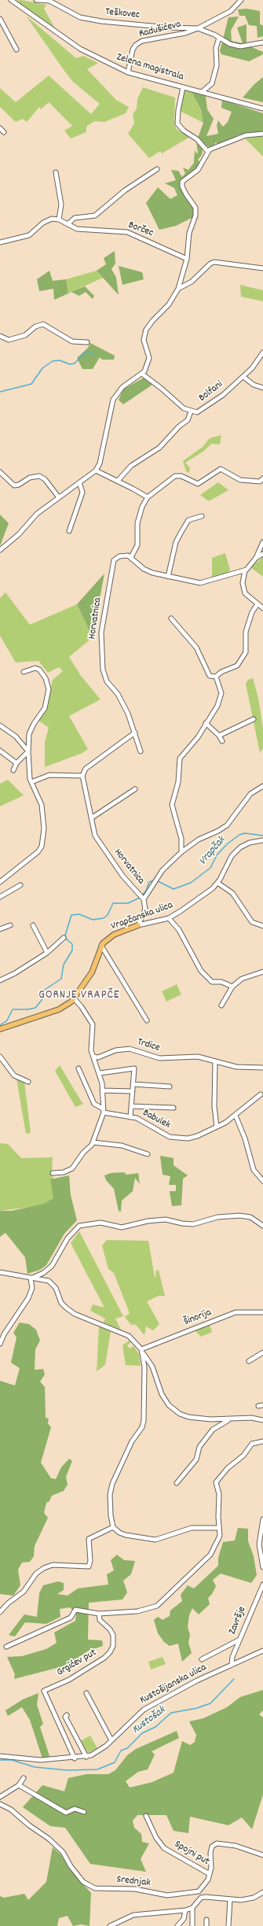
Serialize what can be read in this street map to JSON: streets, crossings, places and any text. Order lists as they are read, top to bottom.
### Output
{
  "streets": {
    "main road": ["Vrapčanska ulica"],
    "street": [
      "Teškovec",
      "Radušićeva",
      "Zelena magistrala",
      "Borčec",
      "Bolfani",
      "Horvatnica",
      "Trdice",
      "Babulek",
      "Šinorija",
      "Završje",
      "Grgićev put",
      "Kustošijanska ulica",
      "Spojni put",
      "Srednjak"
    ]
  },
  "crossings": [
    ["Teškovec", "Radušićeva"],
    ["Radušićeva", "Zelena magistrala"],
    ["Horvatnica", "Vrapčanska ulica"],
    ["Završje", "Kustošijanska ulica"],
    ["Grgićev put", "Kustošijanska ulica"]
  ],
  "districts": ["GORNJE VRAPČE"],
  "water": ["Vrapčak", "Kustošak"]
}
